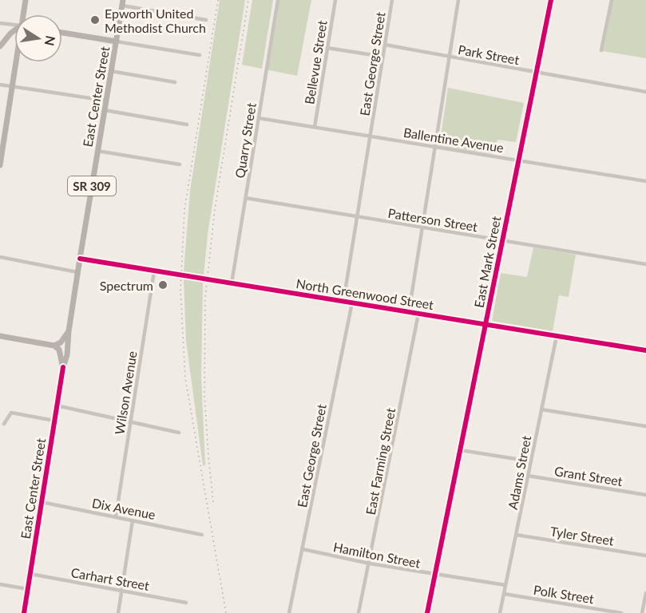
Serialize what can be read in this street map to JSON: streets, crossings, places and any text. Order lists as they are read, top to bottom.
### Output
{
  "streets": {
    "main road": ["East Center Street", "SR 309"],
    "street": [
      "Park Street",
      "Bellevue Street",
      "East George Street",
      "Ballentine Avenue",
      "Quarry Street",
      "Patterson Street",
      "East Mark Street",
      "North Greenwood Street",
      "Wilson Avenue",
      "East Farming Street",
      "Adams Street",
      "Grant Street",
      "Dix Avenue",
      "Tyler Street",
      "Hamilton Street",
      "Carhart Street",
      "Polk Street"
    ]
  },
  "crossings": [
    ["Park Street", "East George Street"],
    ["Park Street", "East Mark Street"],
    ["Bellevue Street", "Ballentine Avenue"],
    ["East George Street", "Ballentine Avenue"],
    ["East George Street", "Patterson Street"],
    ["East George Street", "North Greenwood Street"],
    ["East George Street", "Hamilton Street"],
    ["East Center Street", "North Greenwood Street"],
    ["East Center Street", "Dix Avenue"],
    ["East Center Street", "Carhart Street"],
    ["Ballentine Avenue", "Quarry Street"],
    ["Ballentine Avenue", "East Mark Street"],
    ["Quarry Street", "Patterson Street"],
    ["Quarry Street", "North Greenwood Street"],
    ["Patterson Street", "East Mark Street"],
    ["East Mark Street", "North Greenwood Street"],
    ["East Mark Street", "Hamilton Street"],
    ["North Greenwood Street", "Wilson Avenue"],
    ["North Greenwood Street", "East Farming Street"],
    ["North Greenwood Street", "Adams Street"],
    ["Wilson Avenue", "Dix Avenue"],
    ["East Farming Street", "Hamilton Street"],
    ["Adams Street", "Grant Street"],
    ["Adams Street", "Tyler Street"],
    ["Adams Street", "Hamilton Street"],
    ["Adams Street", "Polk Street"]
  ],
  "places": ["Epworth United Methodist Church", "Spectrum"],
  "north": "right"
}
